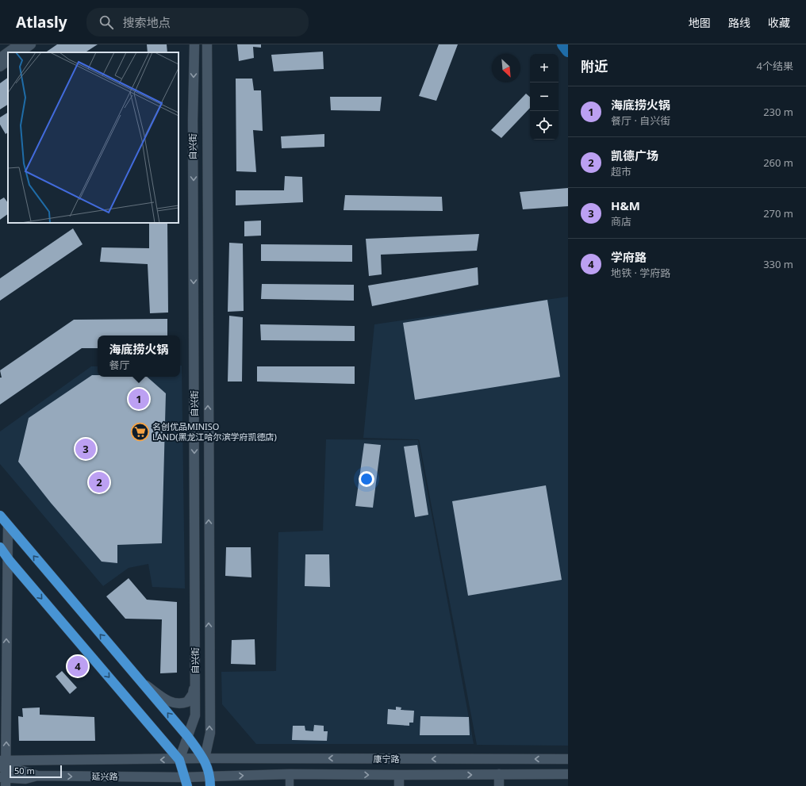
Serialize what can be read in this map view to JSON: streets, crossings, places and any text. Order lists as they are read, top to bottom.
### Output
{
  "streets": {
    "main road": ["自兴街", "康宁路", "延兴路"]
  },
  "crossings": [
    ["自兴街", "康宁路"],
    ["自兴街", "延兴路"],
    ["康宁路", "延兴路"]
  ],
  "places": {
    "supermarket": ["名创优品MINISO LAND(黑龙江哈尔滨学府凯德店)"]
  },
  "scale_bar": "50 m",
  "north": "bottom right",
  "page": {
    "header": "Atlasly",
    "search": "搜索地点",
    "nav": ["地图", "路线", "收藏"],
    "heading": ["附近", "4个结果"],
    "map_buttons": ["+", "−"],
    "list": [
      {
        "mark": "1",
        "name": "海底捞火锅",
        "note": "餐厅 · 自兴街",
        "value": "230 m"
      },
      {
        "mark": "2",
        "name": "凯德广场",
        "note": "超市",
        "value": "260 m"
      },
      {
        "mark": "3",
        "name": "H&M",
        "note": "商店",
        "value": "270 m"
      },
      {
        "mark": "4",
        "name": "学府路",
        "note": "地铁 · 学府路",
        "value": "330 m"
      }
    ],
    "popup": ["海底捞火锅", "餐厅"],
    "pins": [
      "1",
      "3",
      "2",
      "4"
    ],
    "scale": "50 m"
  }
}
